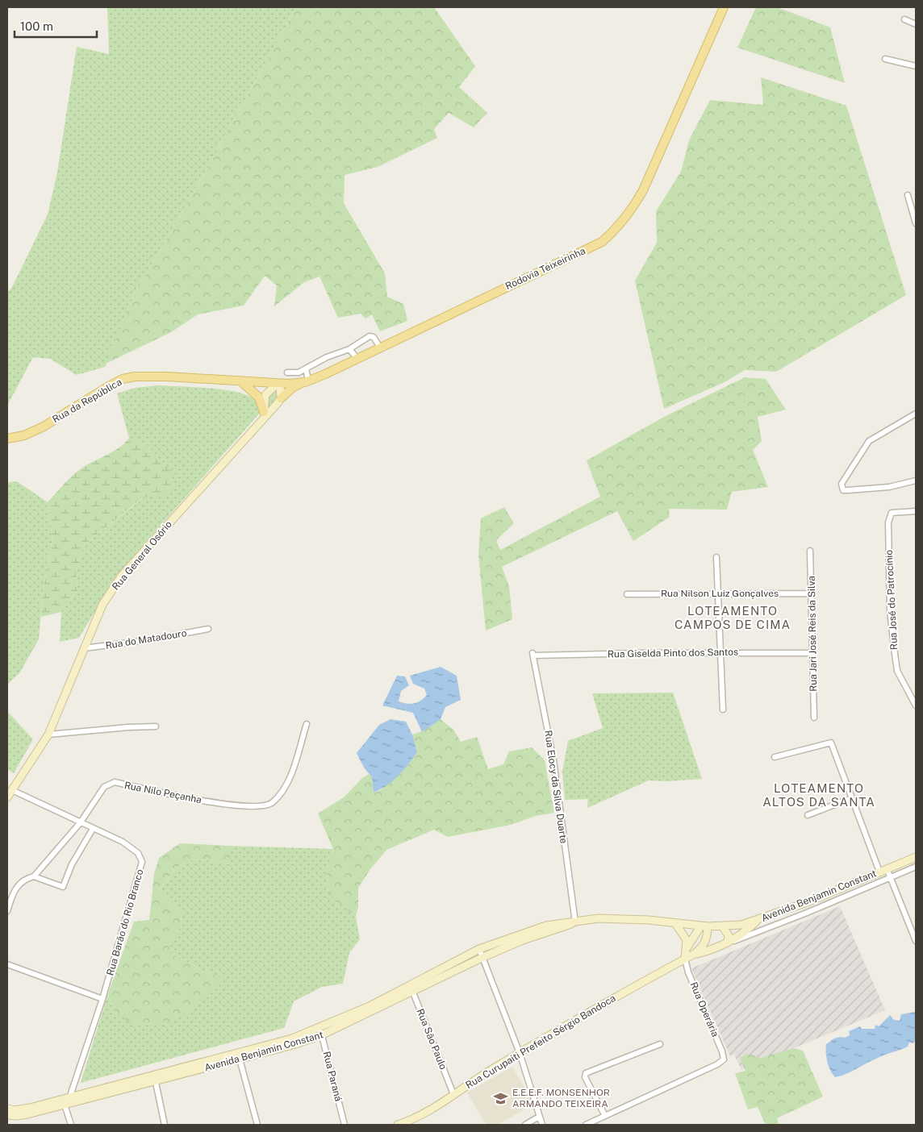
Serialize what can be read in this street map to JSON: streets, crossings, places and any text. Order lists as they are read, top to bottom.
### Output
{
  "streets": {
    "main road": [
      "Rodovia Teixeirinha",
      "Rua da República",
      "Rua General Osório",
      "Avenida Benjamin Constant",
      "Rua Curupaiti Prefeito Sérgio Bandoca"
    ],
    "street": [
      "Rua Nilson Luiz Gonçalves",
      "Rua José do Patrocínio",
      "Rua Jari José Reis da Silva",
      "Rua do Matadouro",
      "Rua Giselda Pinto dos Santos",
      "Rua Elocy da Silva Duarte",
      "Rua Nilo Peçanha",
      "Rua Barão do Rio Branco",
      "Rua Operária",
      "Rua São Paulo",
      "Rua Paraná"
    ]
  },
  "crossings": [
    ["Rodovia Teixeirinha", "Rua da República"],
    ["Rua General Osório", "Rua do Matadouro"],
    ["Rua General Osório", "Rua Barão do Rio Branco"],
    ["Rua Nilson Luiz Gonçalves", "Rua Jari José Reis da Silva"],
    ["Rua Jari José Reis da Silva", "Rua Giselda Pinto dos Santos"],
    ["Rua Giselda Pinto dos Santos", "Rua Elocy da Silva Duarte"],
    ["Rua Elocy da Silva Duarte", "Avenida Benjamin Constant"],
    ["Rua Nilo Peçanha", "Rua Barão do Rio Branco"],
    ["Avenida Benjamin Constant", "Rua Barão do Rio Branco"],
    ["Avenida Benjamin Constant", "Rua São Paulo"],
    ["Avenida Benjamin Constant", "Rua Curupaiti Prefeito Sérgio Bandoca"],
    ["Avenida Benjamin Constant", "Rua Paraná"],
    ["Rua Operária", "Rua Curupaiti Prefeito Sérgio Bandoca"],
    ["Rua São Paulo", "Rua Curupaiti Prefeito Sérgio Bandoca"]
  ],
  "districts": ["LOTEAMENTO CAMPOS DE CIMA", "LOTEAMENTO ALTOS DA SANTA"],
  "places": {
    "school or university": ["E.E.E.F. MONSENHOR ARMANDO TEIXEIRA"]
  },
  "scale_bar": "100 m"
}
